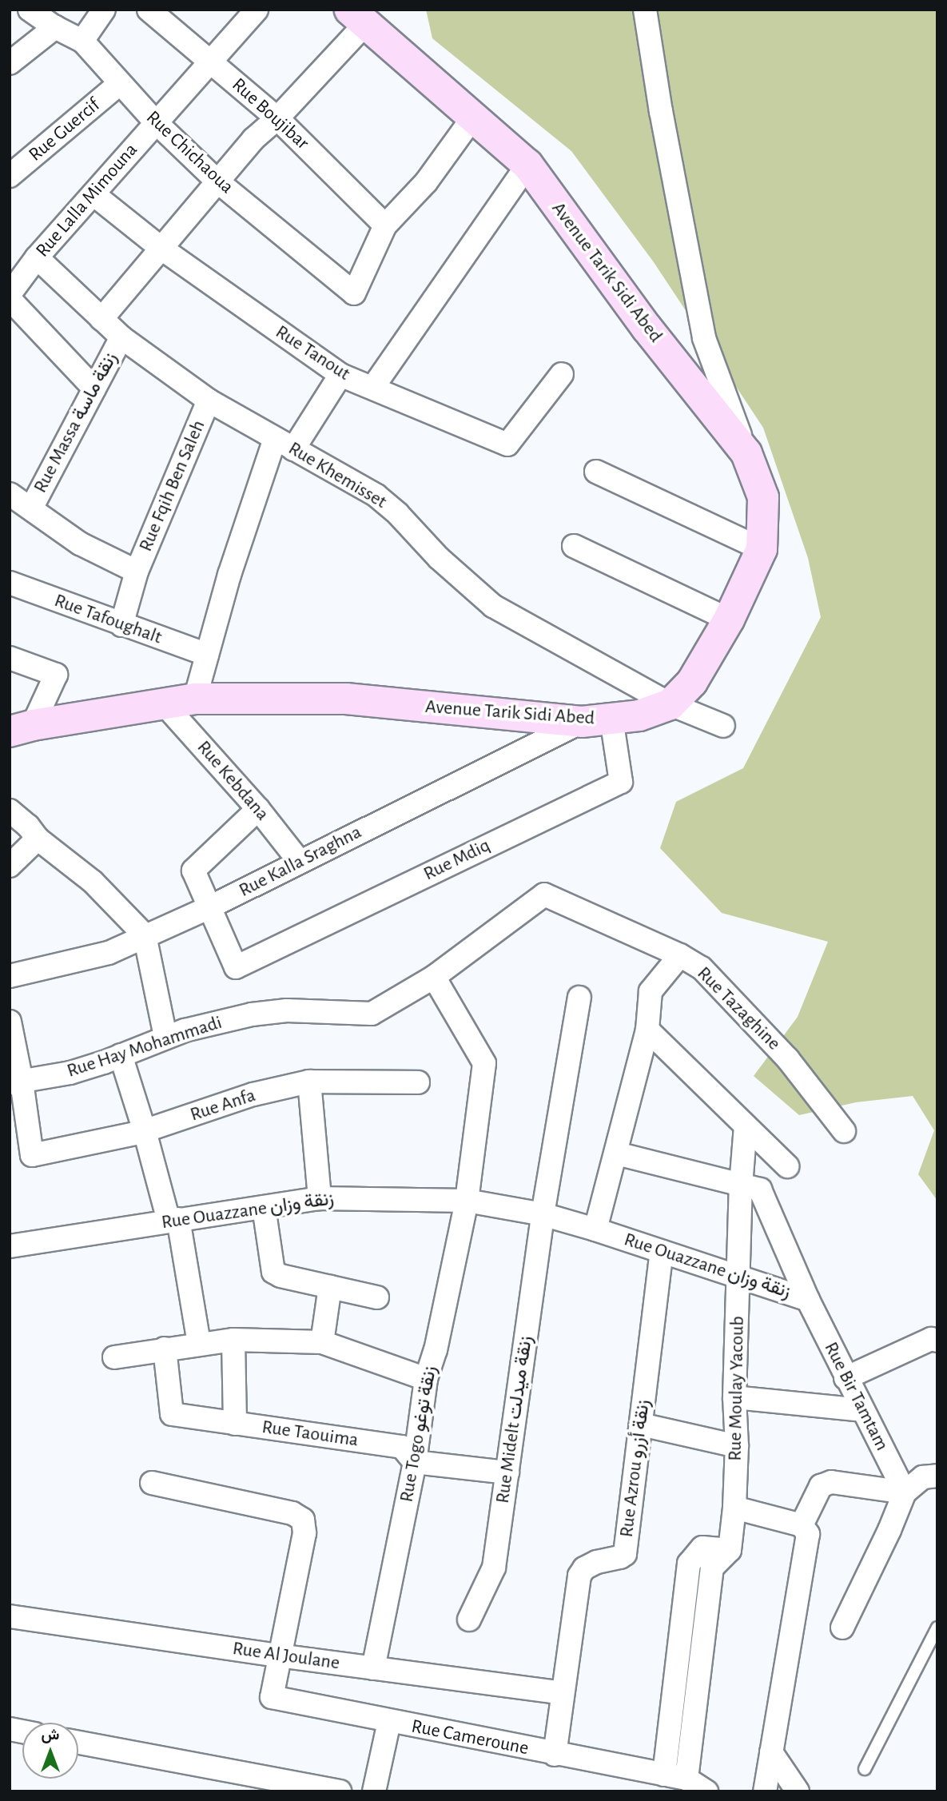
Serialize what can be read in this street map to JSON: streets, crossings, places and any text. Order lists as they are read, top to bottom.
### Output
{
  "streets": {
    "street": [
      "Rue Boujibar",
      "Rue Guercif",
      "Rue Chichaoua",
      "Rue Lalla Mimouna",
      "Avenue Tarik Sidi Abed",
      "Rue Tanout",
      "Rue Massa زنقة ماسة",
      "Rue Khemisset",
      "Rue Fqih Ben Saleh",
      "Rue Tafoughalt",
      "Rue Kebdana",
      "Rue Mdiq",
      "Rue Kalla Sraghna",
      "Rue Tazaghine",
      "Rue Hay Mohammadi",
      "Rue Anfa",
      "Rue Ouazzane زنقة وزان",
      "Rue Moulay Yacoub",
      "Rue Bir Tamtam",
      "Rue Midelt زنقة ميدلت",
      "Rue Taouima",
      "Rue Togo زنقة توغو",
      "Rue Azrou زنقة أزرو",
      "Rue Al Joulane",
      "Rue Cameroune"
    ]
  },
  "crossings": [
    ["Rue Boujibar", "Rue Chichaoua"],
    ["Rue Boujibar", "Rue Lalla Mimouna"],
    ["Rue Guercif", "Rue Chichaoua"],
    ["Rue Chichaoua", "Rue Lalla Mimouna"],
    ["Rue Lalla Mimouna", "Rue Tanout"],
    ["Rue Lalla Mimouna", "Rue Khemisset"],
    ["Avenue Tarik Sidi Abed", "Rue Khemisset"],
    ["Avenue Tarik Sidi Abed", "Rue Kebdana"],
    ["Avenue Tarik Sidi Abed", "Rue Mdiq"],
    ["Avenue Tarik Sidi Abed", "Rue Kalla Sraghna"],
    ["Rue Massa زنقة ماسة", "Rue Khemisset"],
    ["Rue Khemisset", "Rue Fqih Ben Saleh"],
    ["Rue Fqih Ben Saleh", "Rue Tafoughalt"],
    ["Rue Kebdana", "Rue Kalla Sraghna"],
    ["Rue Mdiq", "Rue Kalla Sraghna"],
    ["Rue Tazaghine", "Rue Hay Mohammadi"],
    ["Rue Hay Mohammadi", "Rue Anfa"],
    ["Rue Hay Mohammadi", "Rue Togo زنقة توغو"],
    ["Rue Ouazzane زنقة وزان", "Rue Moulay Yacoub"],
    ["Rue Ouazzane زنقة وزان", "Rue Bir Tamtam"],
    ["Rue Ouazzane زنقة وزان", "Rue Midelt زنقة ميدلت"],
    ["Rue Ouazzane زنقة وزان", "Rue Togo زنقة توغو"],
    ["Rue Ouazzane زنقة وزان", "Rue Azrou زنقة أزرو"],
    ["Rue Moulay Yacoub", "Rue Bir Tamtam"],
    ["Rue Taouima", "Rue Togo زنقة توغو"],
    ["Rue Togo زنقة توغو", "Rue Al Joulane"],
    ["Rue Azrou زنقة أزرو", "Rue Al Joulane"],
    ["Rue Azrou زنقة أزرو", "Rue Cameroune"],
    ["Rue Al Joulane", "Rue Cameroune"]
  ],
  "north": "top"
}
